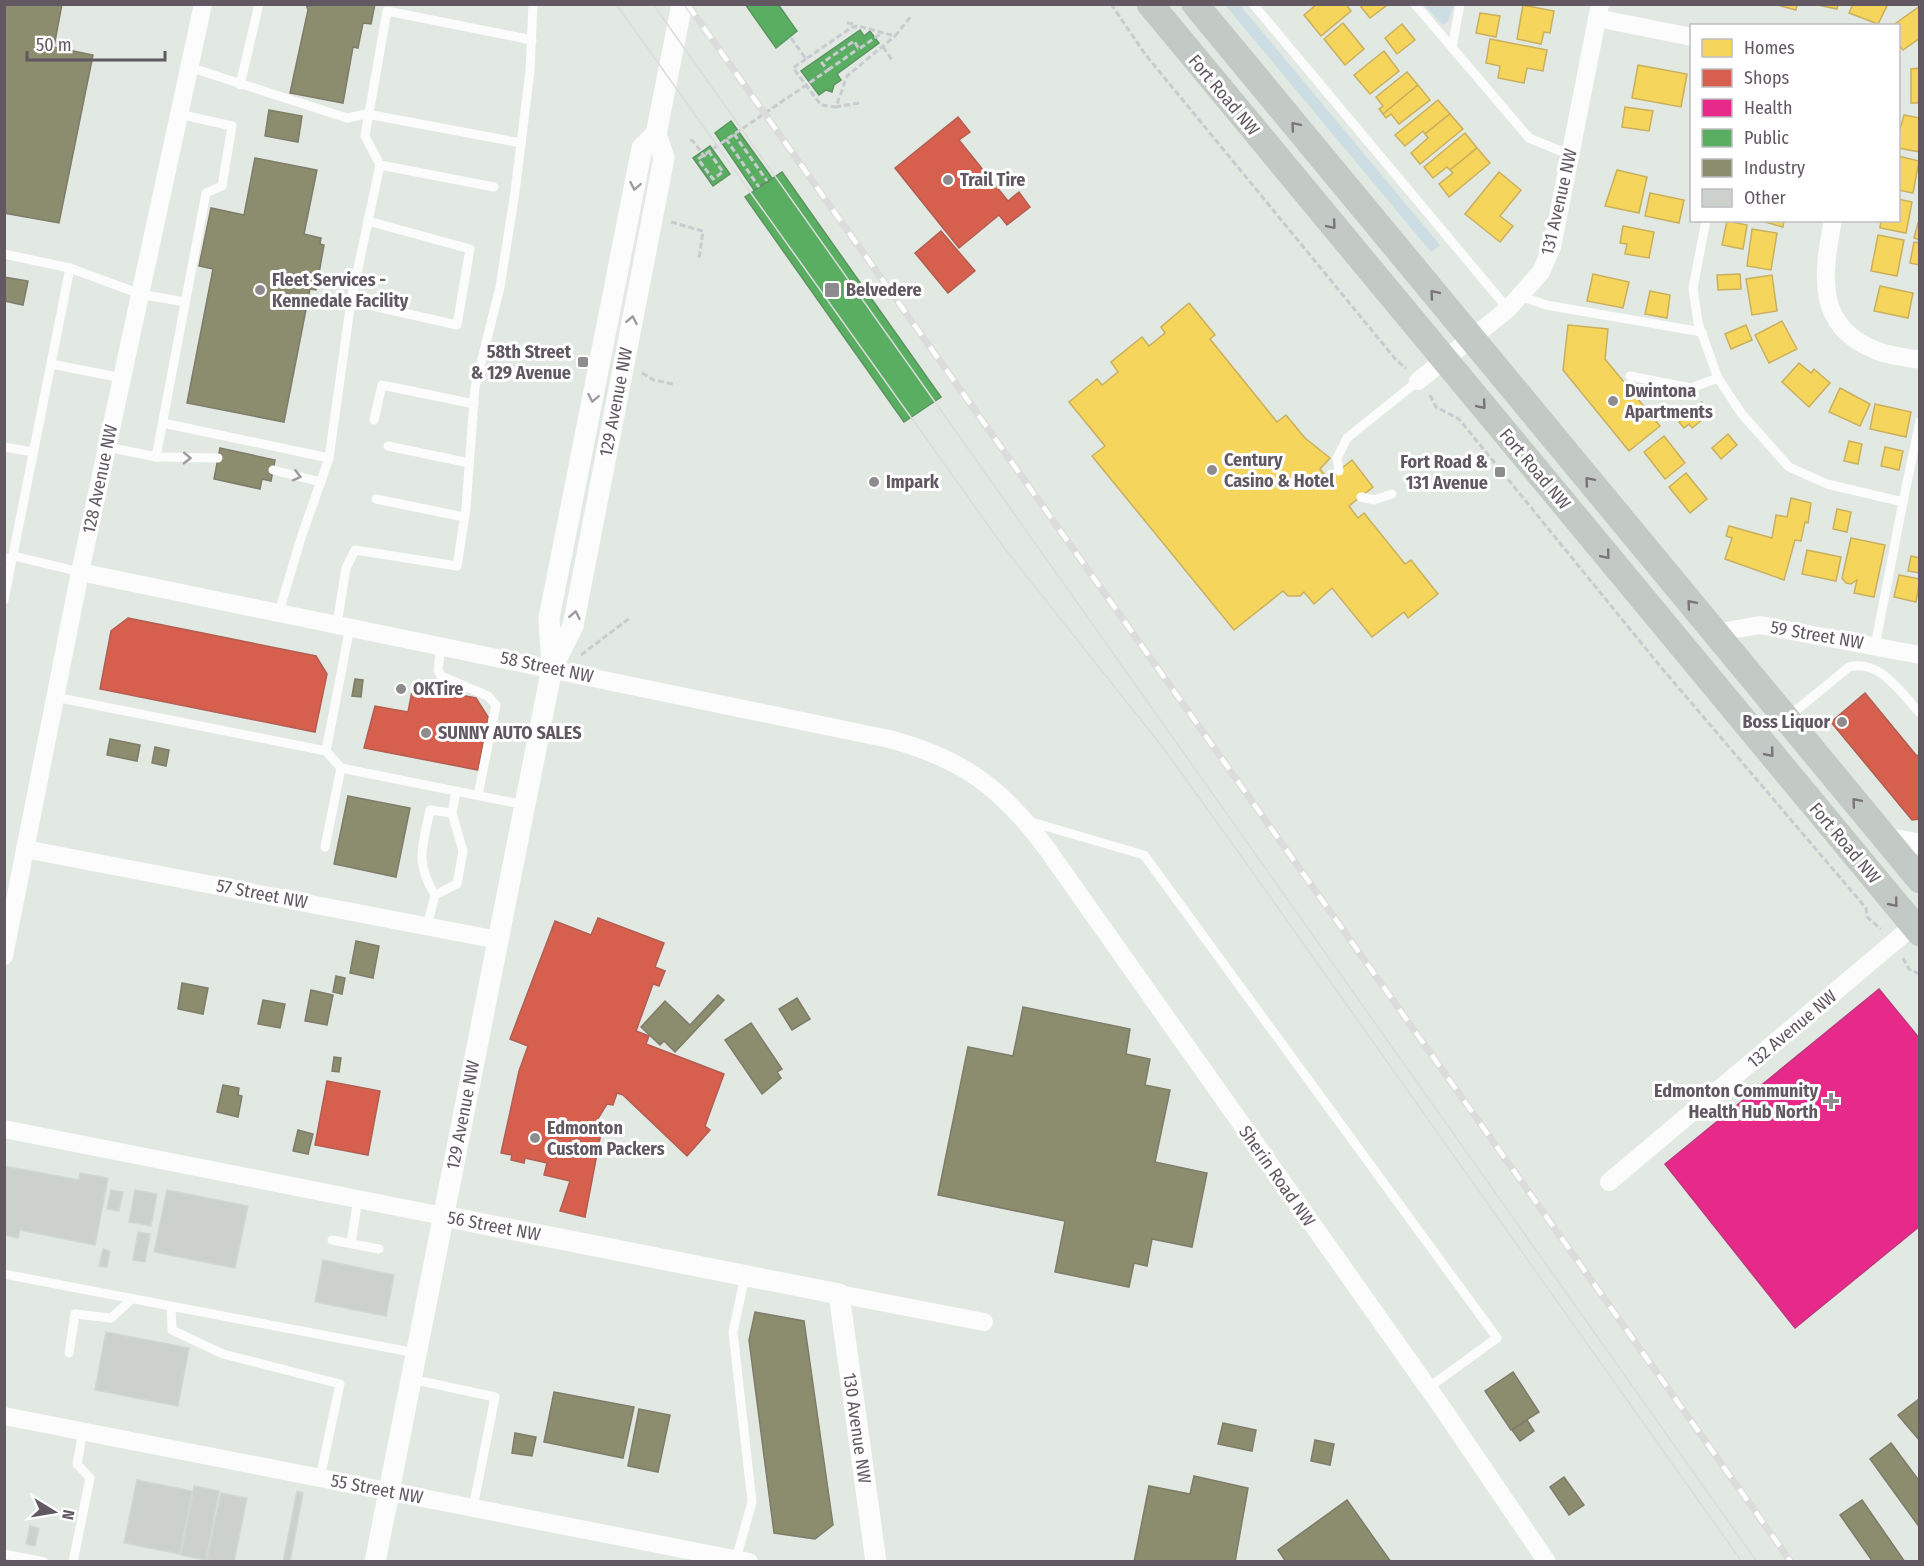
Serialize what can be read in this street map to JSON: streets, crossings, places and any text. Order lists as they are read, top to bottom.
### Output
{
  "streets": {
    "main road": ["Fort Road NW"],
    "street": [
      "131 Avenue NW",
      "129 Avenue NW",
      "128 Avenue NW",
      "59 Street NW",
      "58 Street NW",
      "57 Street NW",
      "132 Avenue NW",
      "Sherin Road NW",
      "56 Street NW",
      "130 Avenue NW",
      "55 Street NW"
    ]
  },
  "crossings": [
    ["Fort Road NW", "131 Avenue NW"],
    ["Fort Road NW", "59 Street NW"],
    ["Fort Road NW", "132 Avenue NW"],
    ["129 Avenue NW", "58 Street NW"],
    ["129 Avenue NW", "57 Street NW"],
    ["129 Avenue NW", "56 Street NW"],
    ["129 Avenue NW", "55 Street NW"],
    ["128 Avenue NW", "58 Street NW"],
    ["128 Avenue NW", "57 Street NW"],
    ["58 Street NW", "Sherin Road NW"],
    ["56 Street NW", "130 Avenue NW"]
  ],
  "places": {
    "other": [
      "Trail Tire",
      "Fleet Services - Kennedale Facility",
      "Dwintona Apartments",
      "Century Casino & Hotel",
      "Impark",
      "OKTire",
      "Boss Liquor",
      "SUNNY AUTO SALES",
      "Edmonton Custom Packers"
    ],
    "transit": ["Belvedere", "58th Street & 129 Avenue", "Fort Road & 131 Avenue"],
    "health": ["Edmonton Community Health Hub North"]
  },
  "legend": [
    "Homes",
    "Shops",
    "Health",
    "Public",
    "Industry",
    "Other"
  ],
  "scale_bar": "50 m",
  "north": "right"
}
